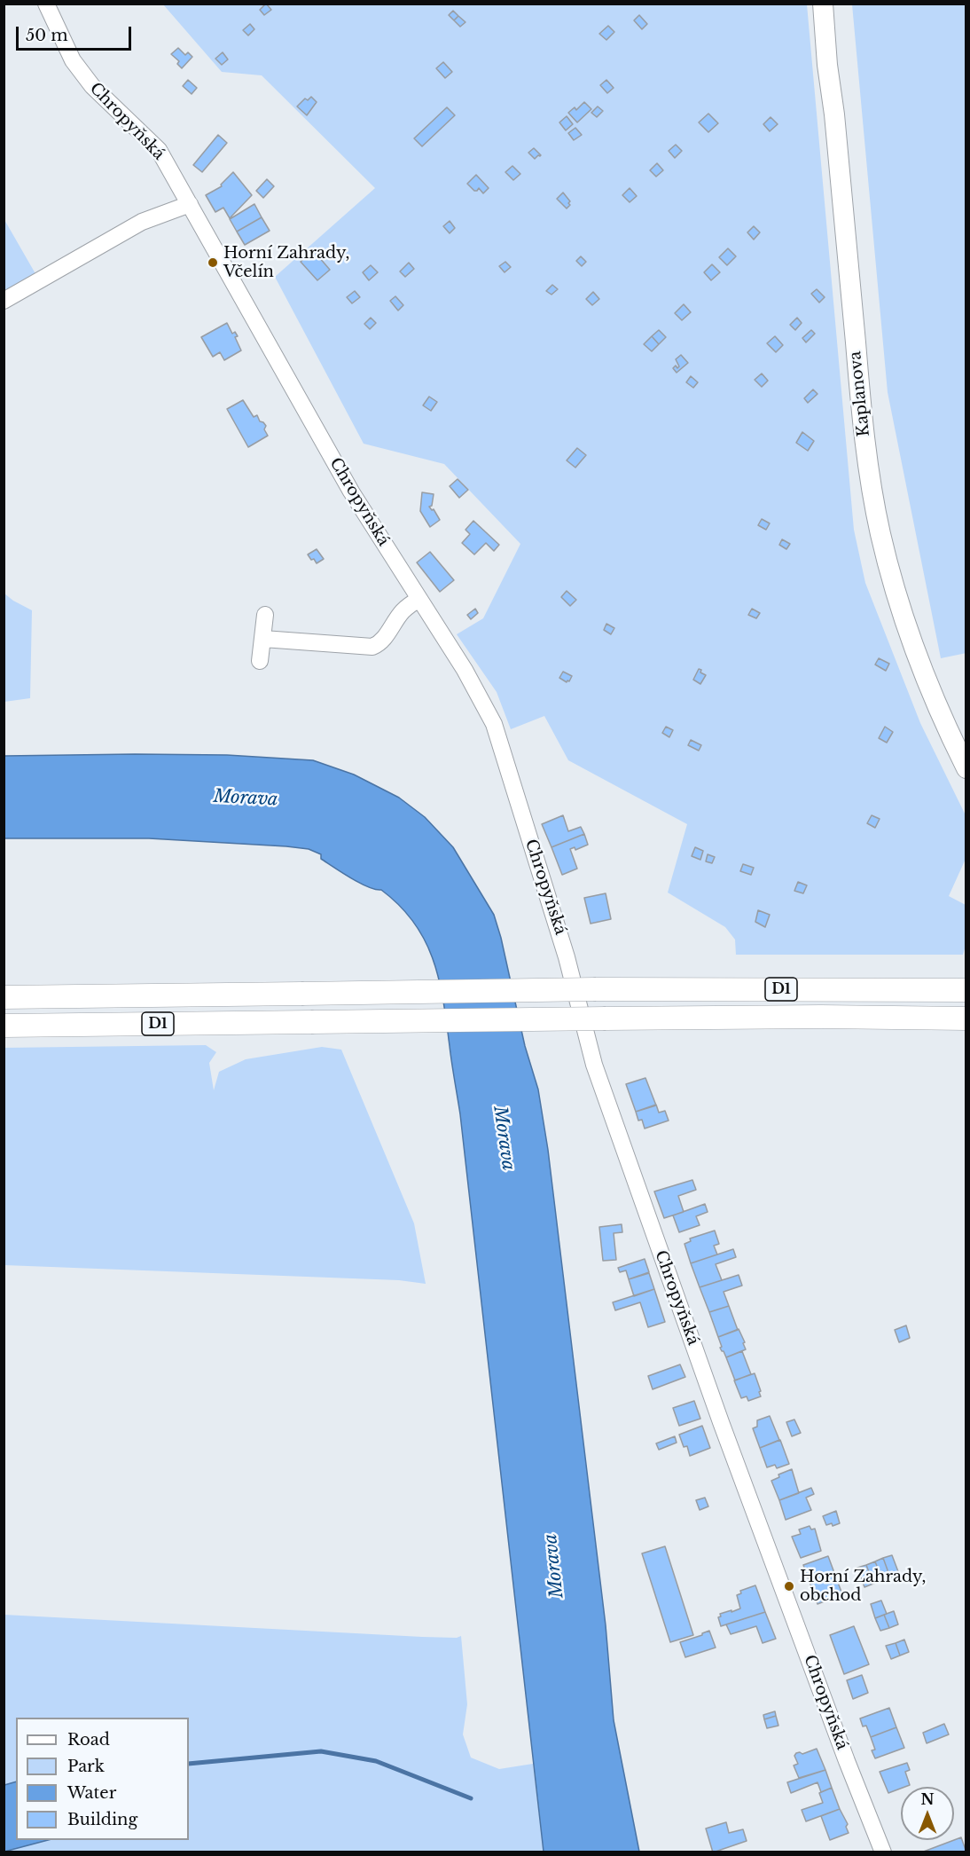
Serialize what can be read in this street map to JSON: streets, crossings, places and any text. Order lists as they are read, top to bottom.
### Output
{
  "streets": {
    "highway": ["D1"],
    "main road": ["Kaplanova"],
    "street": ["Chropyňská"]
  },
  "water": ["Morava"],
  "places": ["Horní Zahrady, Včelín", "Horní Zahrady, obchod"],
  "legend": [
    "Road",
    "Park",
    "Water",
    "Building"
  ],
  "scale_bar": "50 m",
  "north": "top"
}
